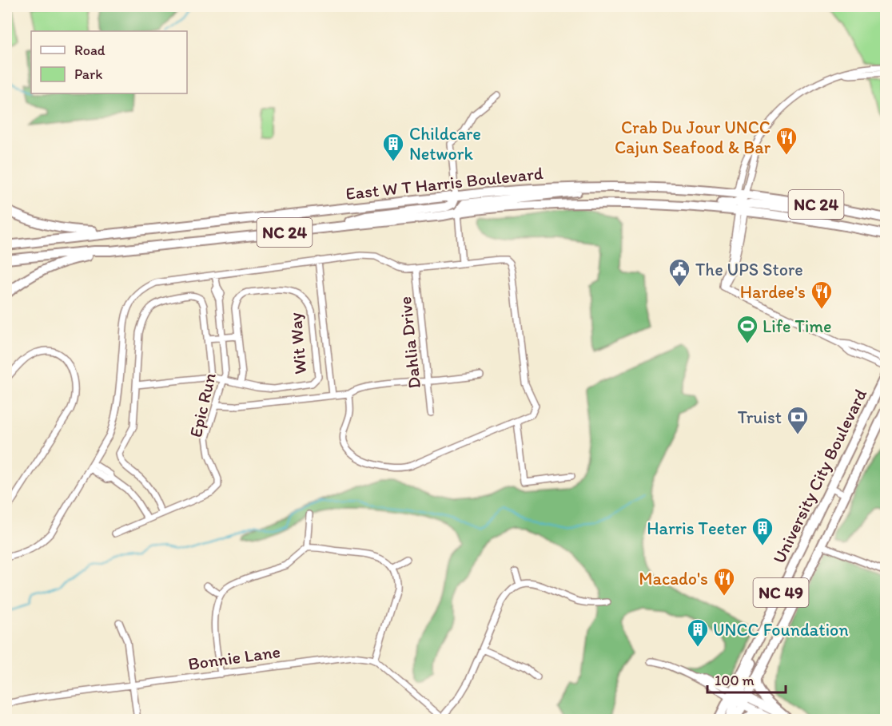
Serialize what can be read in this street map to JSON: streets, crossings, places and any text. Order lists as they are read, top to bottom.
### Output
{
  "streets": {
    "main road": [
      "East W T Harris Boulevard",
      "NC 24",
      "University City Boulevard",
      "NC 49"
    ],
    "street": [
      "Dahlia Drive",
      "Wit Way",
      "Epic Run",
      "Bonnie Lane"
    ]
  },
  "crossings": [
    ["Wit Way", "Epic Run"]
  ],
  "places": {
    "restaurant": ["Crab Du Jour UNCC Cajun Seafood & Bar", "Hardee's", "Macado's"],
    "building": ["Childcare Network", "Harris Teeter", "UNCC Foundation"],
    "public building": ["The UPS Store"],
    "sports": ["Life Time"],
    "bank": ["Truist"]
  },
  "legend": ["Road", "Park"],
  "scale_bar": "100 m"
}
